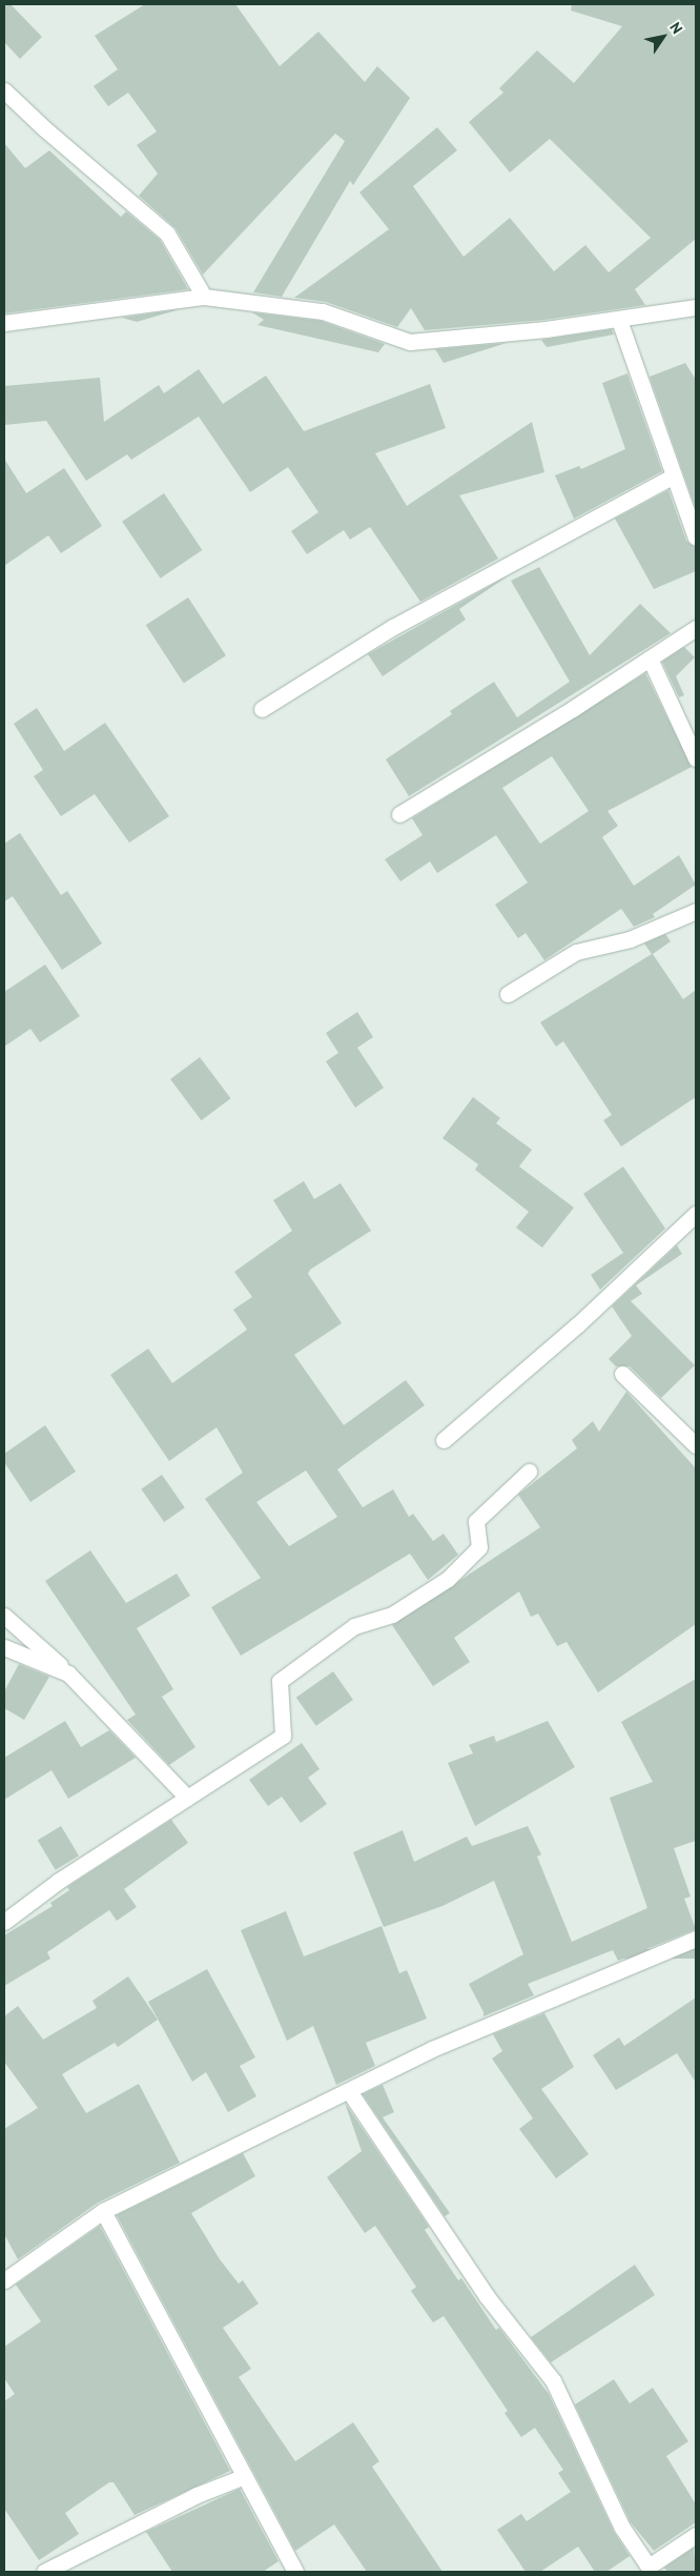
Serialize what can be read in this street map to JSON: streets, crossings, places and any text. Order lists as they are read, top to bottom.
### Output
{
  "north": "top right"
}
